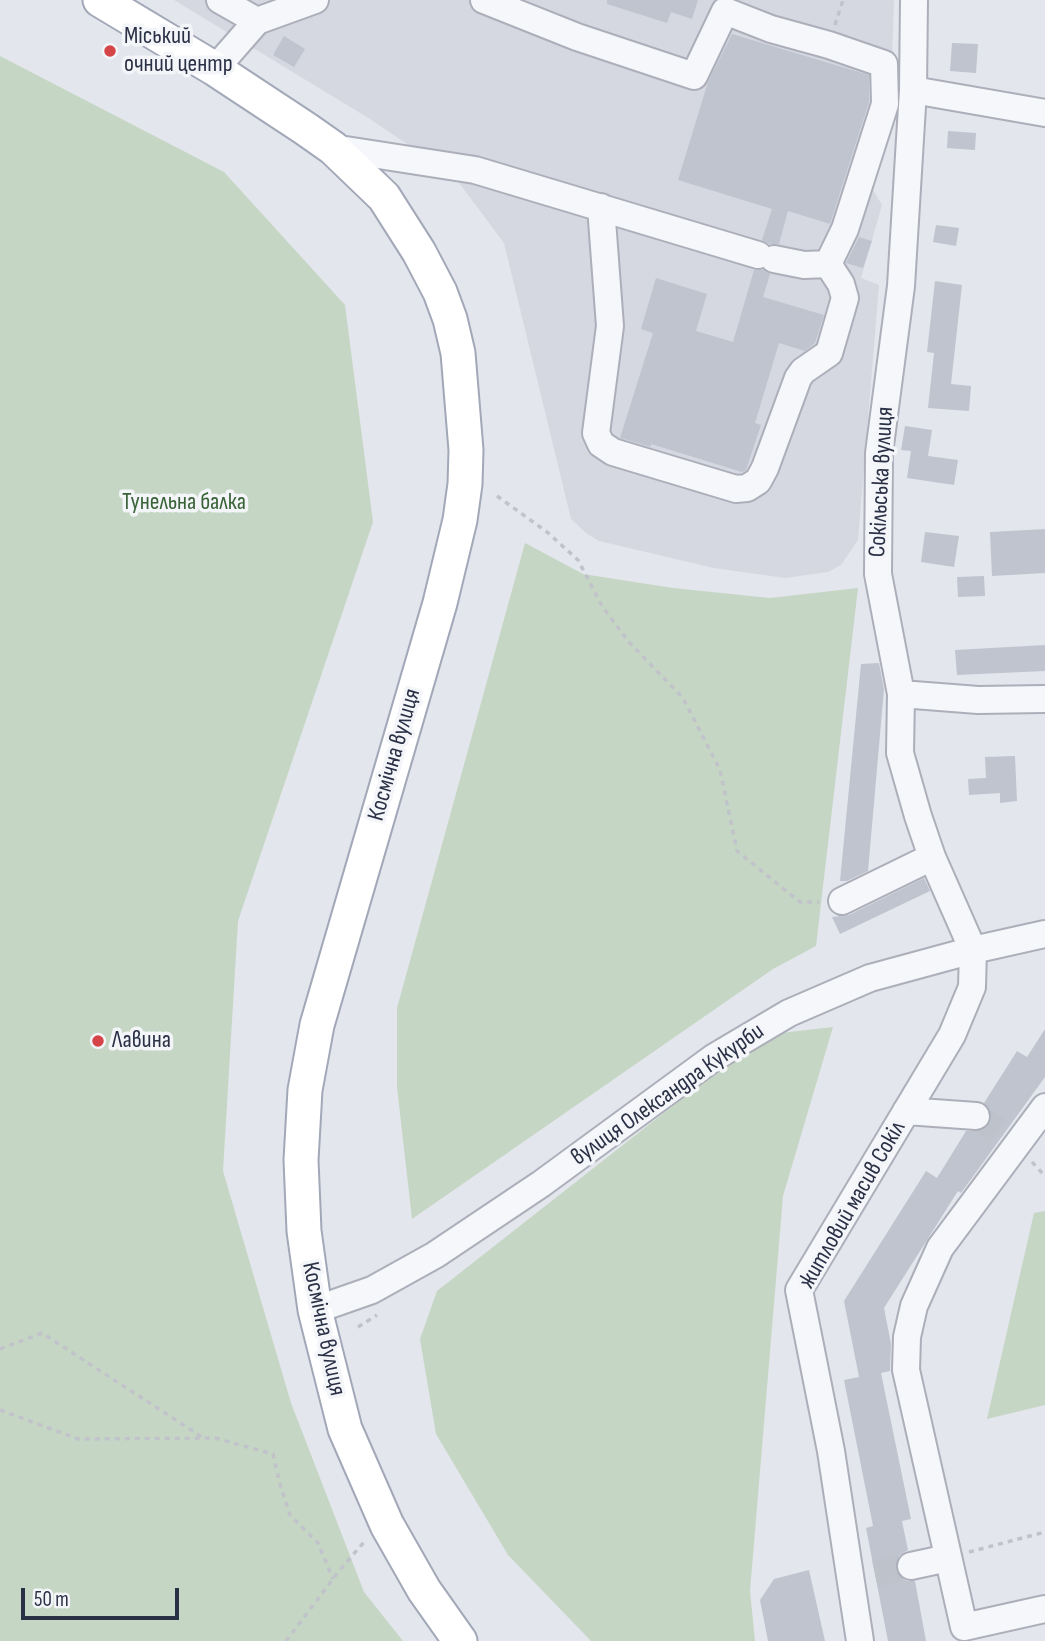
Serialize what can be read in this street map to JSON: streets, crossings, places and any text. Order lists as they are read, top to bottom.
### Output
{
  "streets": {
    "main road": ["Космічна вулиця"],
    "street": ["Сокільська вулиця", "вулиця Олександра Кукурби", "житловий масив Сокіл"]
  },
  "crossings": [
    ["Сокільська вулиця", "вулиця Олександра Кукурби"],
    ["Сокільська вулиця", "житловий масив Сокіл"],
    ["Космічна вулиця", "вулиця Олександра Кукурби"],
    ["вулиця Олександра Кукурби", "житловий масив Сокіл"]
  ],
  "parks": ["Тунельна балка"],
  "places": ["Міський очний центр", "Лавина"],
  "scale_bar": "50 m"
}
